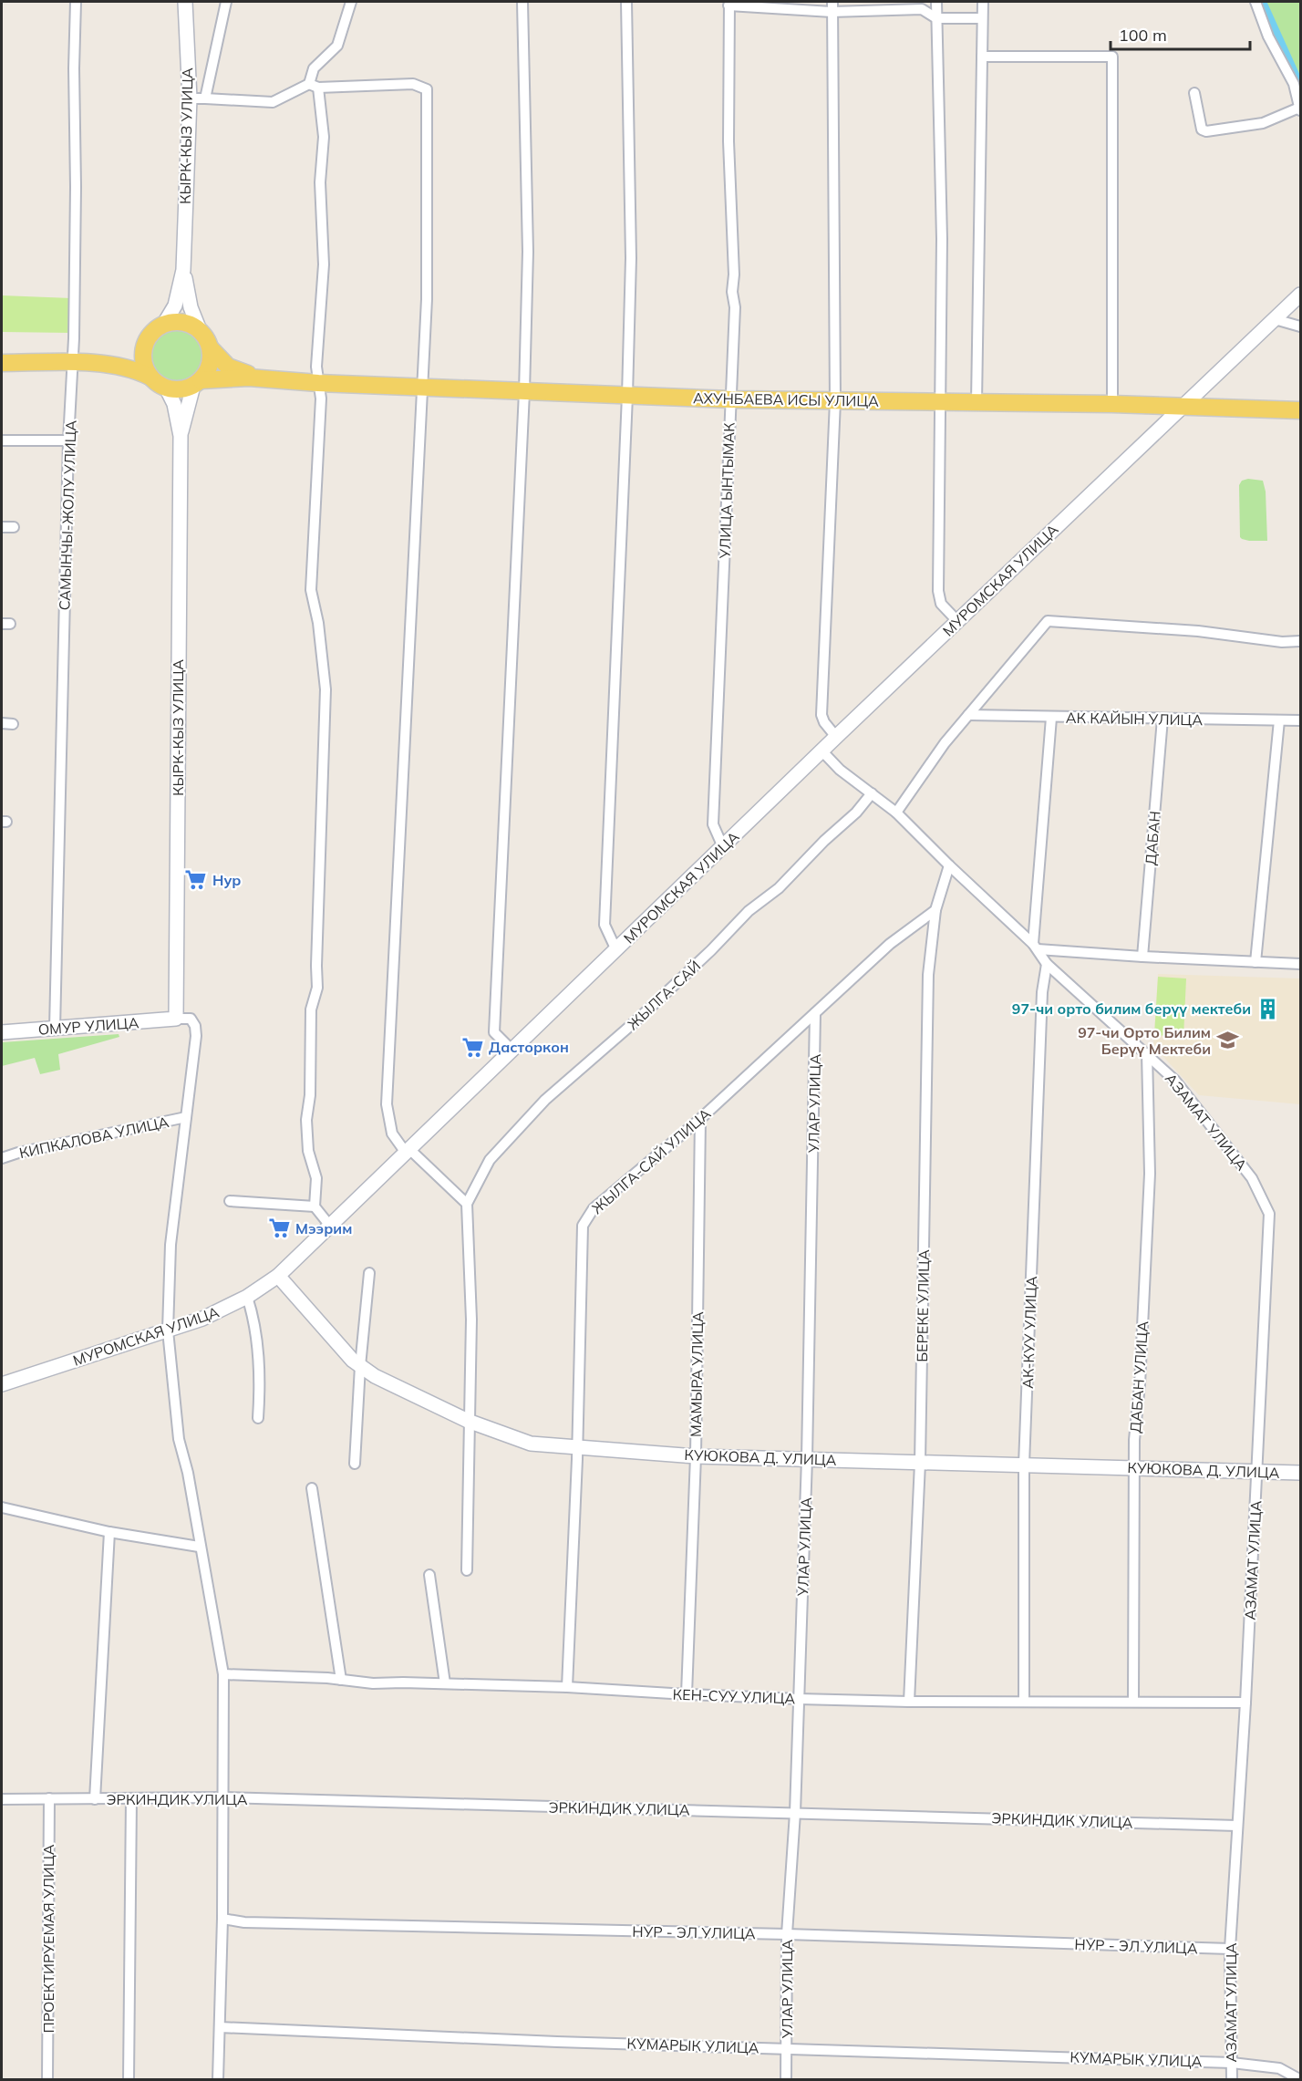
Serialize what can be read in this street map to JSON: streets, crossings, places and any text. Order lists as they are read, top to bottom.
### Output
{
  "streets": {
    "main road": ["АХУНБАЕВА ИСЫ УЛИЦА"],
    "street": [
      "КЫРК-КЫЗ УЛИЦА",
      "УЛИЦА ЫНТЫМАК",
      "САМЫНЧЫ-ЖОЛУ УЛИЦА",
      "МУРОМСКАЯ УЛИЦА",
      "АК КАЙЫН УЛИЦА",
      "ДАБАН",
      "ЖЫЛГА-САЙ",
      "ОМУР УЛИЦА",
      "УЛАР УЛИЦА",
      "АЗАМАТ УЛИЦА",
      "КИПКАЛОВА УЛИЦА",
      "ЖЫЛГА-САЙ УЛИЦА",
      "БЕРЕКЕ УЛИЦА",
      "АК-КУУ УЛИЦА",
      "МАМЫРА УЛИЦА",
      "ДАБАН УЛИЦА",
      "КУЮКОВА Д. УЛИЦА",
      "КЕН-СУУ УЛИЦА",
      "ЭРКИНДИК УЛИЦА",
      "НУР - ЭЛ УЛИЦА",
      "ПРОЕКТИРУЕМАЯ УЛИЦА",
      "КУМАРЫК УЛИЦА"
    ]
  },
  "crossings": [
    ["КЫРК-КЫЗ УЛИЦА", "АХУНБАЕВА ИСЫ УЛИЦА"],
    ["КЫРК-КЫЗ УЛИЦА", "ОМУР УЛИЦА"],
    ["АХУНБАЕВА ИСЫ УЛИЦА", "УЛИЦА ЫНТЫМАК"],
    ["АХУНБАЕВА ИСЫ УЛИЦА", "МУРОМСКАЯ УЛИЦА"],
    ["УЛИЦА ЫНТЫМАК", "МУРОМСКАЯ УЛИЦА"],
    ["САМЫНЧЫ-ЖОЛУ УЛИЦА", "ОМУР УЛИЦА"],
    ["МУРОМСКАЯ УЛИЦА", "АЗАМАТ УЛИЦА"],
    ["МУРОМСКАЯ УЛИЦА", "КУЮКОВА Д. УЛИЦА"],
    ["АК КАЙЫН УЛИЦА", "ДАБАН"],
    ["ЖЫЛГА-САЙ", "АЗАМАТ УЛИЦА"],
    ["УЛАР УЛИЦА", "ЖЫЛГА-САЙ УЛИЦА"],
    ["УЛАР УЛИЦА", "КУЮКОВА Д. УЛИЦА"],
    ["УЛАР УЛИЦА", "КЕН-СУУ УЛИЦА"],
    ["УЛАР УЛИЦА", "ЭРКИНДИК УЛИЦА"],
    ["УЛАР УЛИЦА", "НУР - ЭЛ УЛИЦА"],
    ["УЛАР УЛИЦА", "КУМАРЫК УЛИЦА"],
    ["АЗАМАТ УЛИЦА", "АК-КУУ УЛИЦА"],
    ["АЗАМАТ УЛИЦА", "ДАБАН УЛИЦА"],
    ["АЗАМАТ УЛИЦА", "КУЮКОВА Д. УЛИЦА"],
    ["АЗАМАТ УЛИЦА", "КЕН-СУУ УЛИЦА"],
    ["АЗАМАТ УЛИЦА", "ЭРКИНДИК УЛИЦА"],
    ["АЗАМАТ УЛИЦА", "НУР - ЭЛ УЛИЦА"],
    ["АЗАМАТ УЛИЦА", "КУМАРЫК УЛИЦА"],
    ["ЖЫЛГА-САЙ УЛИЦА", "БЕРЕКЕ УЛИЦА"],
    ["ЖЫЛГА-САЙ УЛИЦА", "МАМЫРА УЛИЦА"],
    ["ЖЫЛГА-САЙ УЛИЦА", "КУЮКОВА Д. УЛИЦА"],
    ["ЖЫЛГА-САЙ УЛИЦА", "КЕН-СУУ УЛИЦА"],
    ["БЕРЕКЕ УЛИЦА", "КУЮКОВА Д. УЛИЦА"],
    ["БЕРЕКЕ УЛИЦА", "КЕН-СУУ УЛИЦА"],
    ["АК-КУУ УЛИЦА", "КУЮКОВА Д. УЛИЦА"],
    ["АК-КУУ УЛИЦА", "КЕН-СУУ УЛИЦА"],
    ["МАМЫРА УЛИЦА", "КУЮКОВА Д. УЛИЦА"],
    ["МАМЫРА УЛИЦА", "КЕН-СУУ УЛИЦА"],
    ["ДАБАН УЛИЦА", "КУЮКОВА Д. УЛИЦА"],
    ["ДАБАН УЛИЦА", "КЕН-СУУ УЛИЦА"],
    ["ЭРКИНДИК УЛИЦА", "ПРОЕКТИРУЕМАЯ УЛИЦА"]
  ],
  "places": {
    "supermarket": ["Нур", "Дасторкон", "Мээрим"],
    "building": ["97-чи орто билим берүү мектеби"],
    "school or university": ["97-чи Орто Билим Берүү Мектеби"]
  },
  "scale_bar": "100 m"
}
